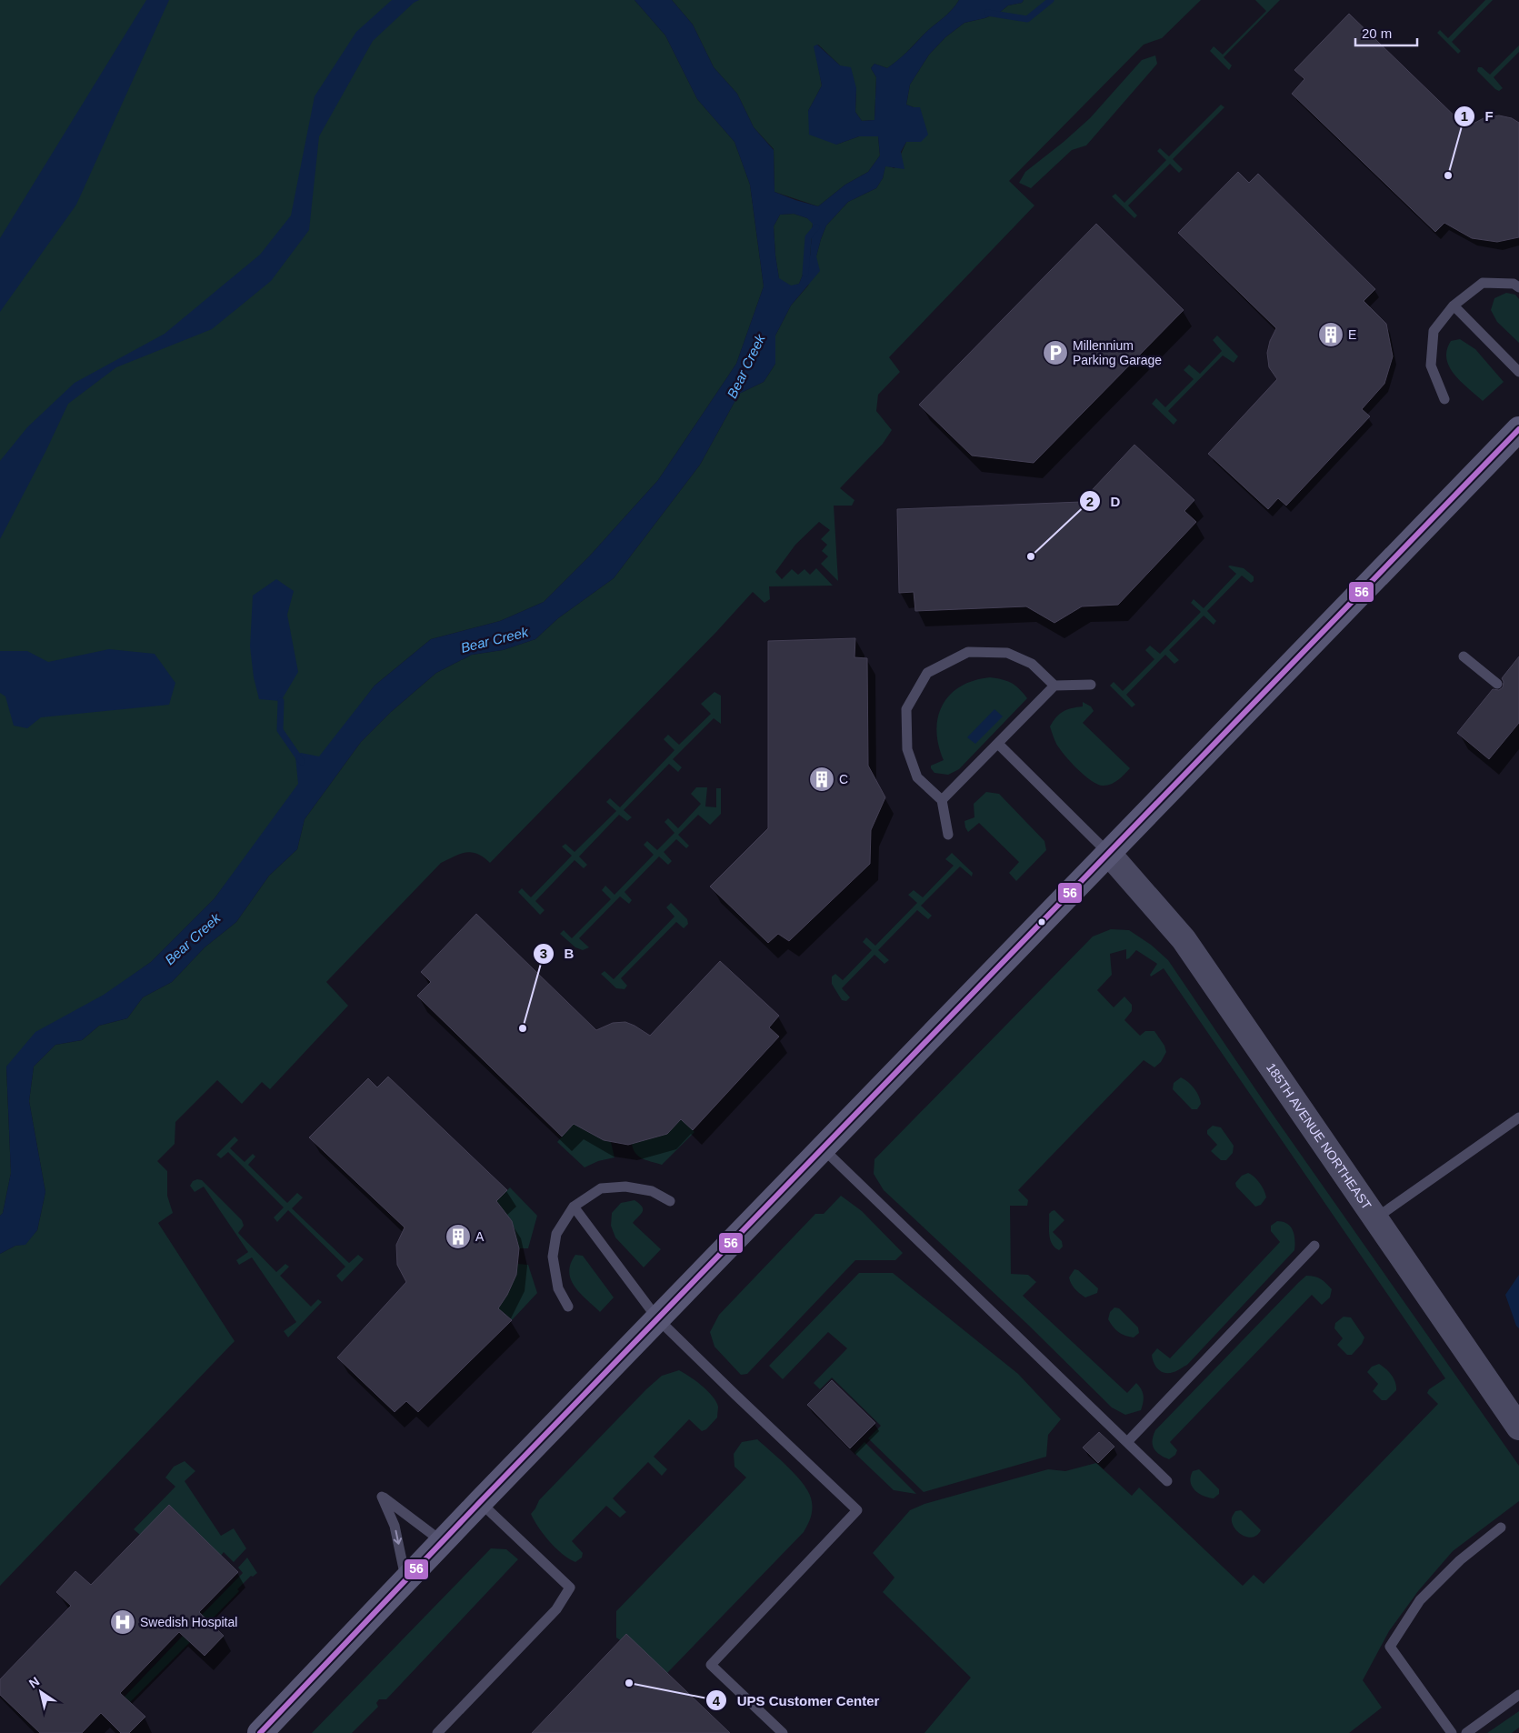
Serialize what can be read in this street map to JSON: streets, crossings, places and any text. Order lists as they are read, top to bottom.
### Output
{
  "streets": {
    "street": ["185TH AVENUE NORTHEAST"]
  },
  "water": ["Bear Creek"],
  "places": {
    "other": [
      "F",
      "D",
      "B",
      "UPS Customer Center"
    ],
    "building": ["E", "C", "A"],
    "parking": ["Millennium Parking Garage"],
    "hospital": ["Swedish Hospital"]
  },
  "lines": ["transit line 56"],
  "scale_bar": "20 m",
  "north": "top left"
}
